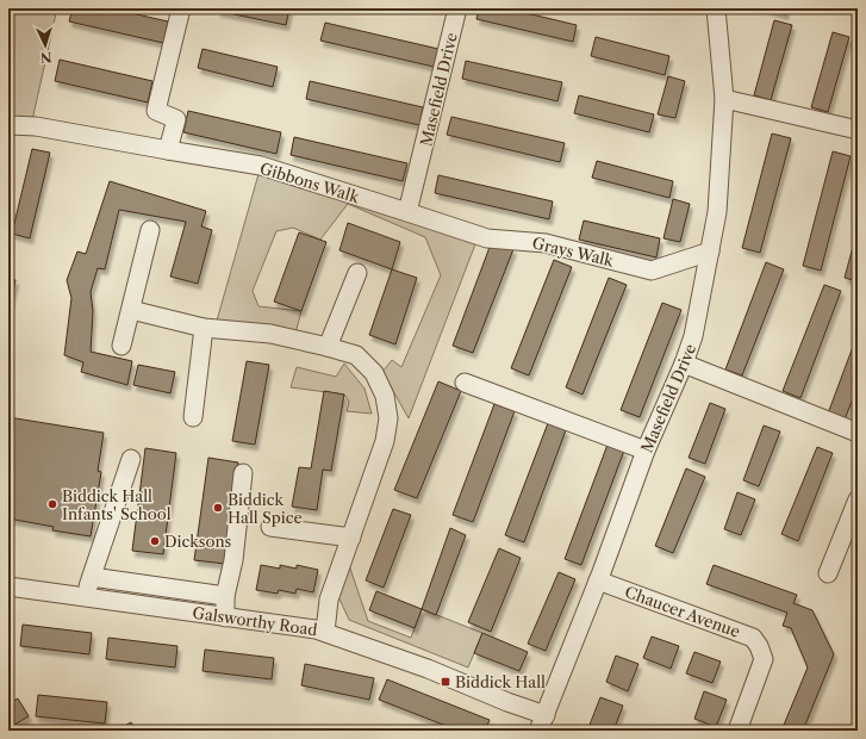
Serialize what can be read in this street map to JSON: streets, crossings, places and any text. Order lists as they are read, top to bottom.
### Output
{
  "streets": {
    "street": [
      "Masefield Drive",
      "Gibbons Walk",
      "Grays Walk",
      "Chaucer Avenue",
      "Galsworthy Road"
    ]
  },
  "crossings": [
    ["Masefield Drive", "Gibbons Walk"],
    ["Masefield Drive", "Grays Walk"],
    ["Masefield Drive", "Chaucer Avenue"],
    ["Masefield Drive", "Galsworthy Road"],
    ["Gibbons Walk", "Grays Walk"]
  ],
  "places": {
    "other": ["Biddick Hall Infants' School", "Biddick Hall Spice", "Dicksons"],
    "transit": ["Biddick Hall"]
  },
  "north": "bottom"
}
